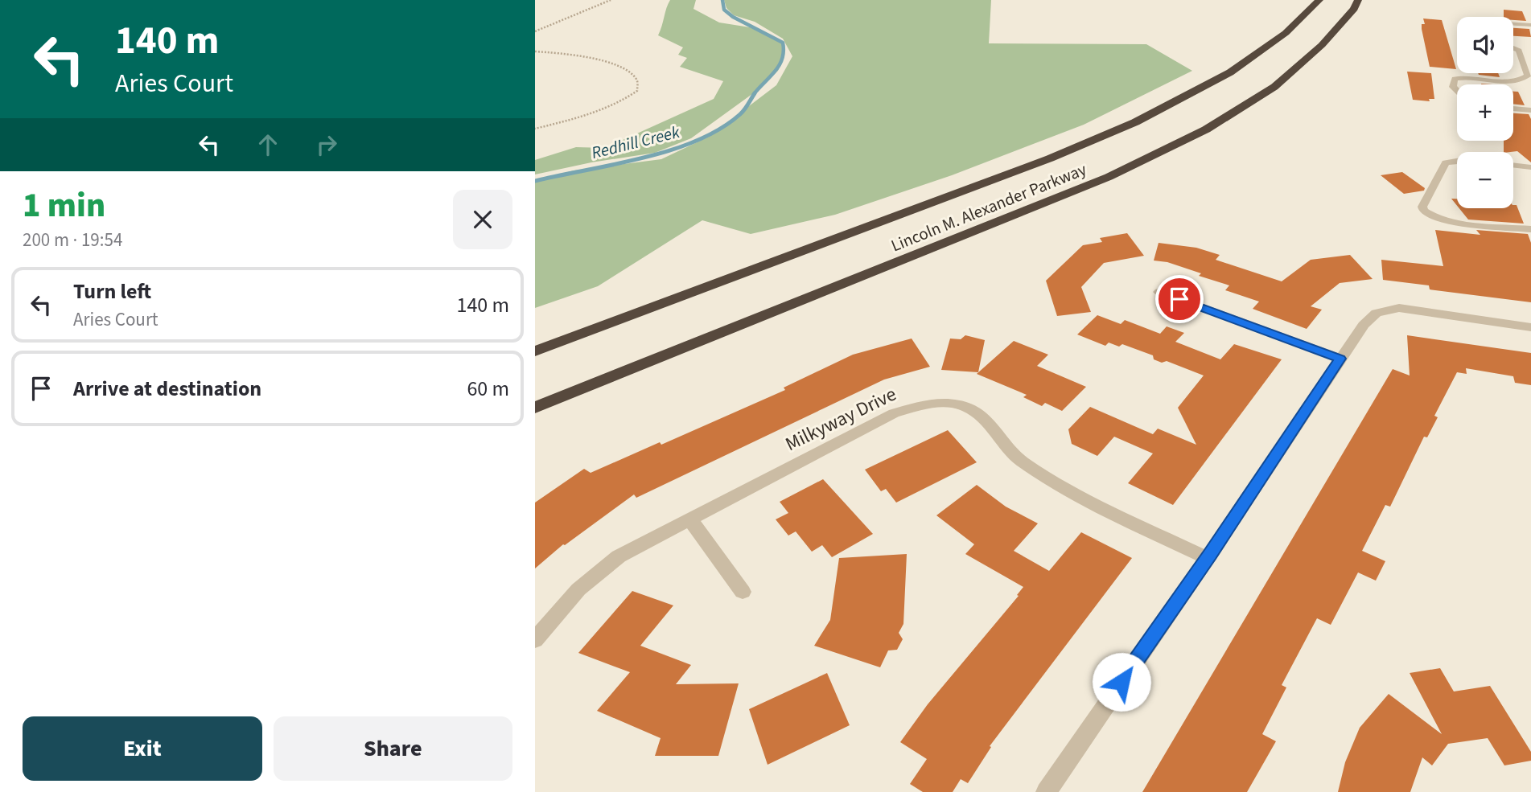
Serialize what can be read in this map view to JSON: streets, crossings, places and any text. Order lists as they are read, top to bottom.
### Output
{
  "streets": {
    "highway": ["Lincoln M. Alexander Parkway"],
    "street": ["Milkyway Drive"]
  },
  "water": ["Redhill Creek"],
  "page": {
    "turn": ["140 m", "Aries Court"],
    "map_buttons": ["+", "−"],
    "heading": ["1 min", "200 m · 19:54"],
    "list": [
      {
        "name": "Turn left",
        "note": "Aries Court",
        "value": "140 m"
      },
      {
        "name": "Arrive at destination",
        "value": "60 m"
      }
    ],
    "buttons": ["Exit", "Share"]
  }
}
